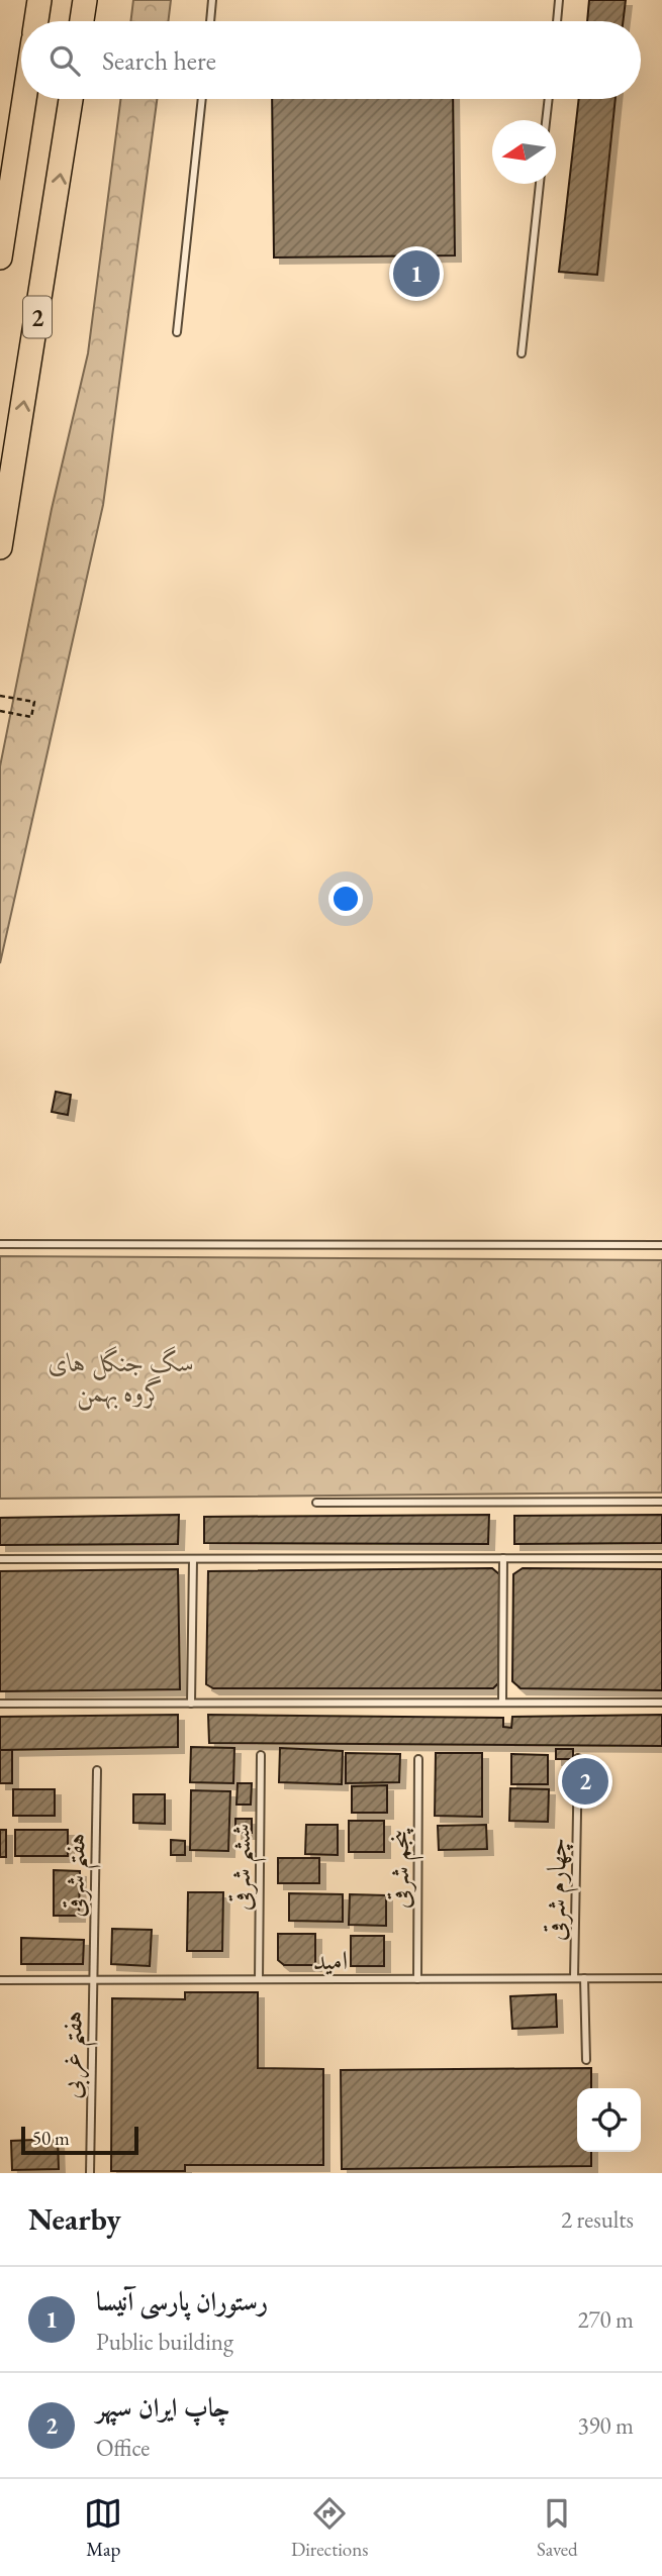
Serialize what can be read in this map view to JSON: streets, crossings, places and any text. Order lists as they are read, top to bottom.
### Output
{
  "streets": {
    "highway": ["2"],
    "lane": [
      "ششم شرقی",
      "پنجم شرقی",
      "هفتم شرقی",
      "چهارم شرقی",
      "امید",
      "هفتم غربی"
    ]
  },
  "crossings": [
    ["ششم شرقی", "امید"],
    ["پنجم شرقی", "امید"],
    ["هفتم شرقی", "امید"],
    ["هفتم شرقی", "هفتم غربی"],
    ["چهارم شرقی", "امید"],
    ["امید", "هفتم غربی"]
  ],
  "parks": ["سگ جنگل های گروه بهمن"],
  "scale_bar": "50 m",
  "north": "left",
  "page": {
    "search": "Search here",
    "pins": ["1", "2"],
    "scale": "50 m",
    "heading": ["Nearby", "2 results"],
    "list": [
      {
        "mark": "1",
        "name": "رستوران پارسی آنیسا",
        "note": "Public building",
        "value": "270 m"
      },
      {
        "mark": "2",
        "name": "چاپ ایران سپهر",
        "note": "Office",
        "value": "390 m"
      }
    ],
    "nav": ["Map", "Directions", "Saved"]
  }
}
